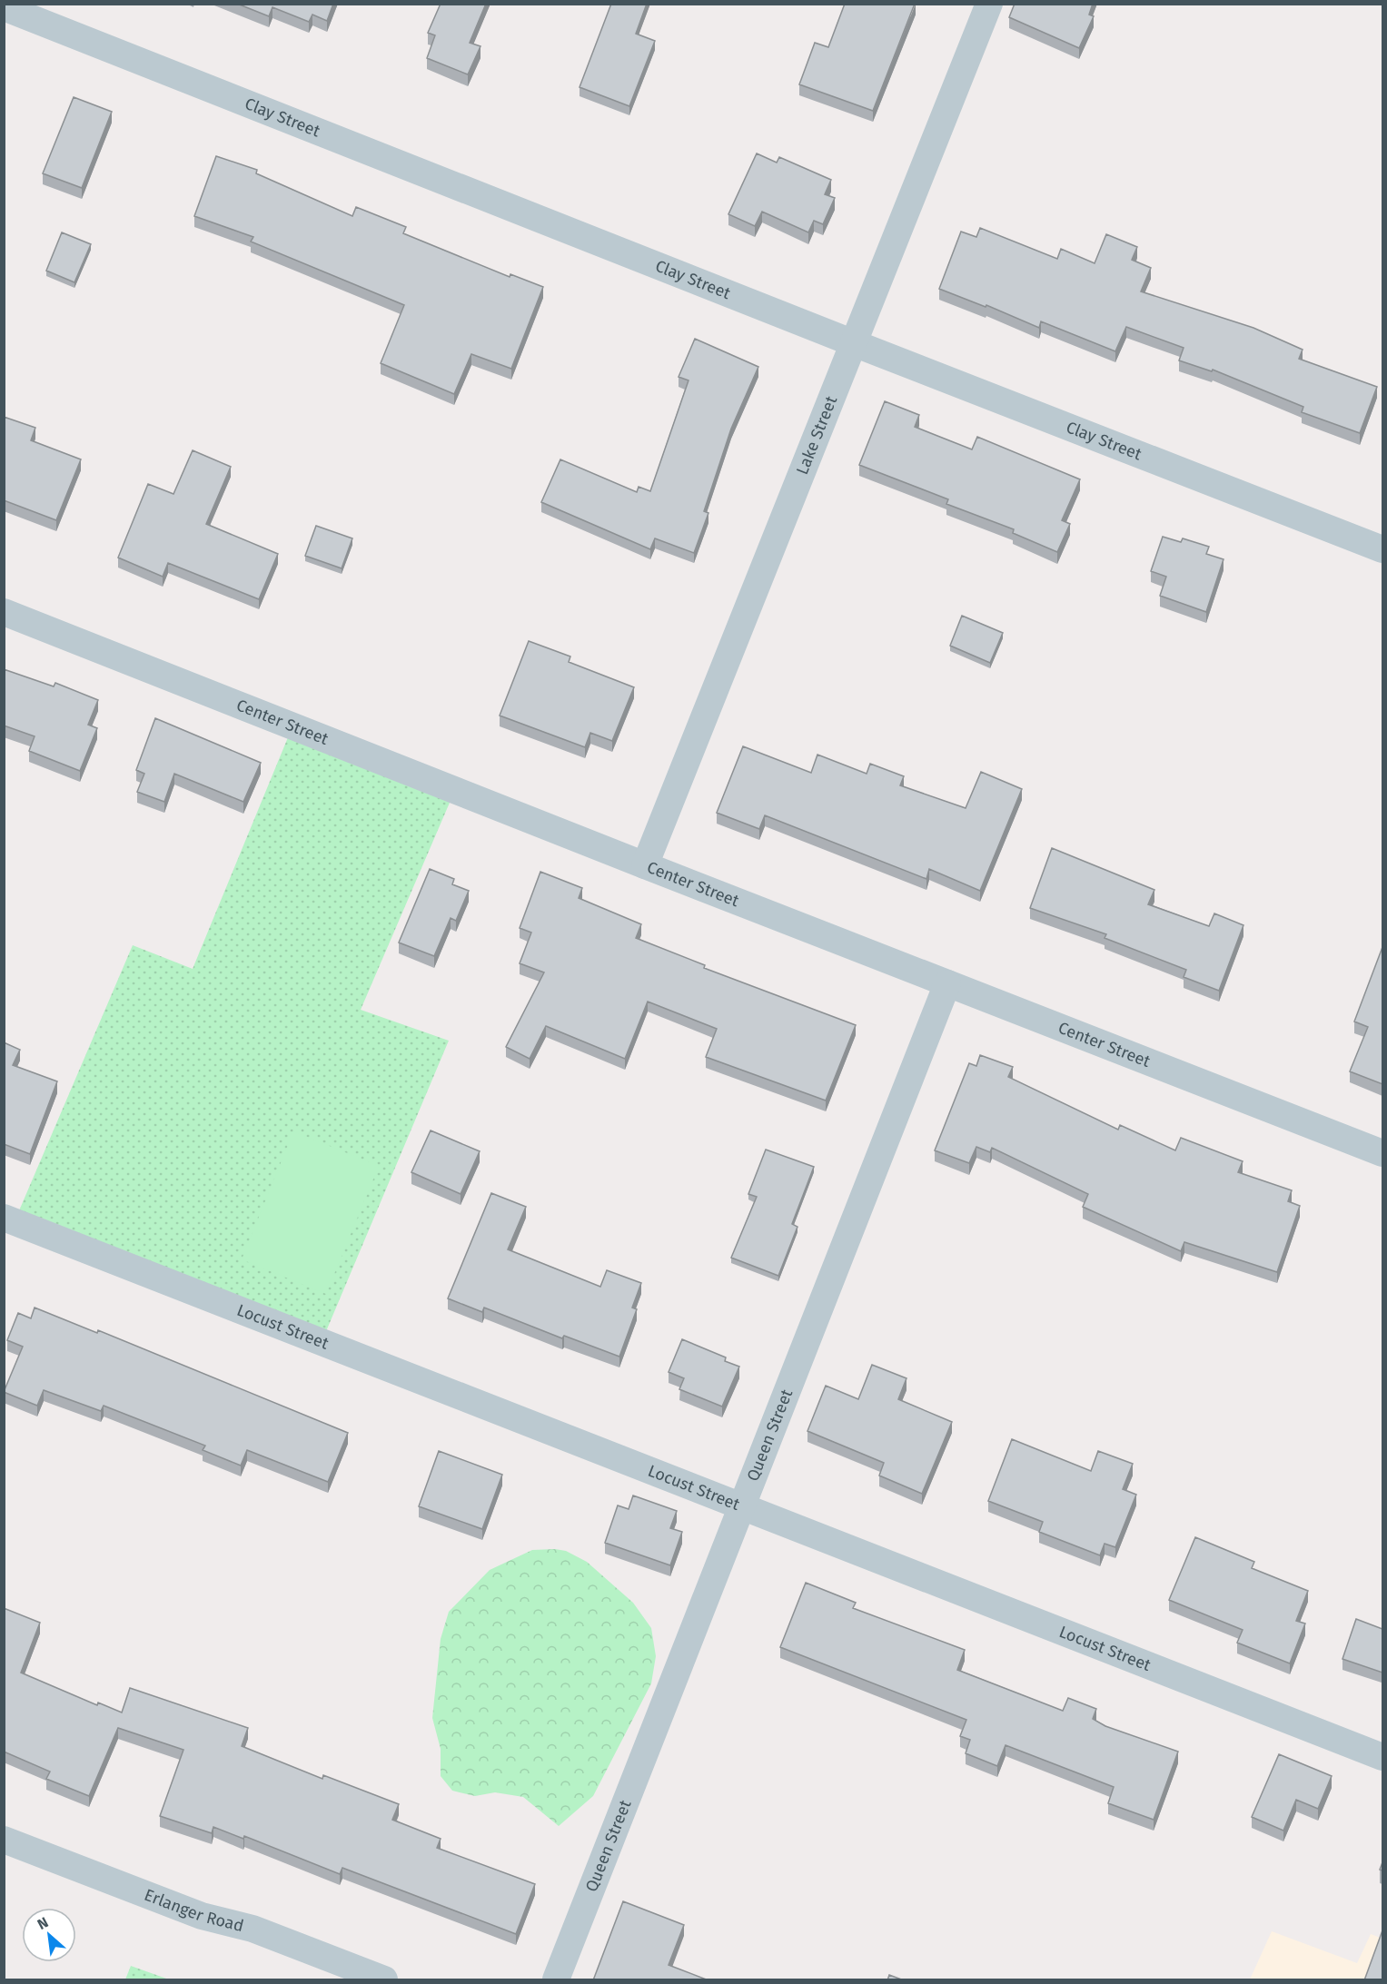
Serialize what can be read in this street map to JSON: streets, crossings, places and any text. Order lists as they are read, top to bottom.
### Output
{
  "streets": {
    "street": [
      "Clay Street",
      "Lake Street",
      "Center Street",
      "Locust Street",
      "Queen Street",
      "Erlanger Road"
    ]
  },
  "crossings": [
    ["Clay Street", "Lake Street"],
    ["Lake Street", "Center Street"],
    ["Center Street", "Queen Street"],
    ["Locust Street", "Queen Street"]
  ],
  "north": "top left"
}
